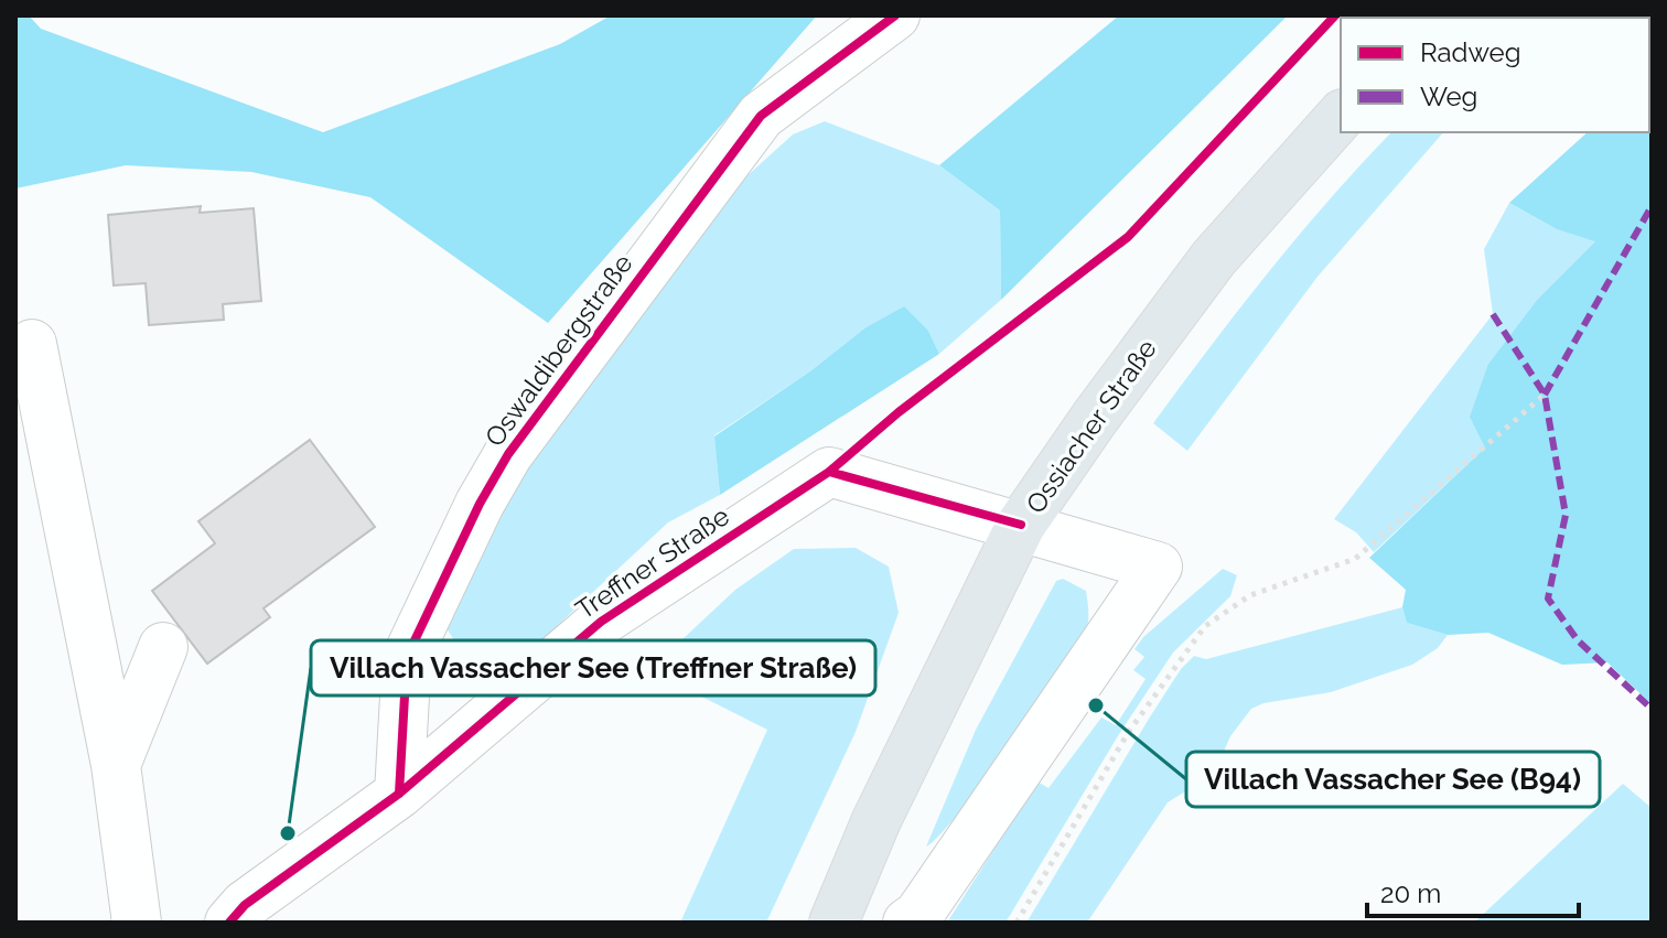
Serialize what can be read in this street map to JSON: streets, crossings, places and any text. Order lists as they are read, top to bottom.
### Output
{
  "streets": {
    "main road": ["Ossiacher Straße"],
    "street": ["Oswaldibergstraße", "Treffner Straße"]
  },
  "crossings": [
    ["Oswaldibergstraße", "Treffner Straße"],
    ["Ossiacher Straße", "Treffner Straße"]
  ],
  "places": ["Villach Vassacher See (B94)", "Villach Vassacher See (Treffner Straße)"],
  "legend": ["Radweg", "Weg"],
  "scale_bar": "20 m"
}
